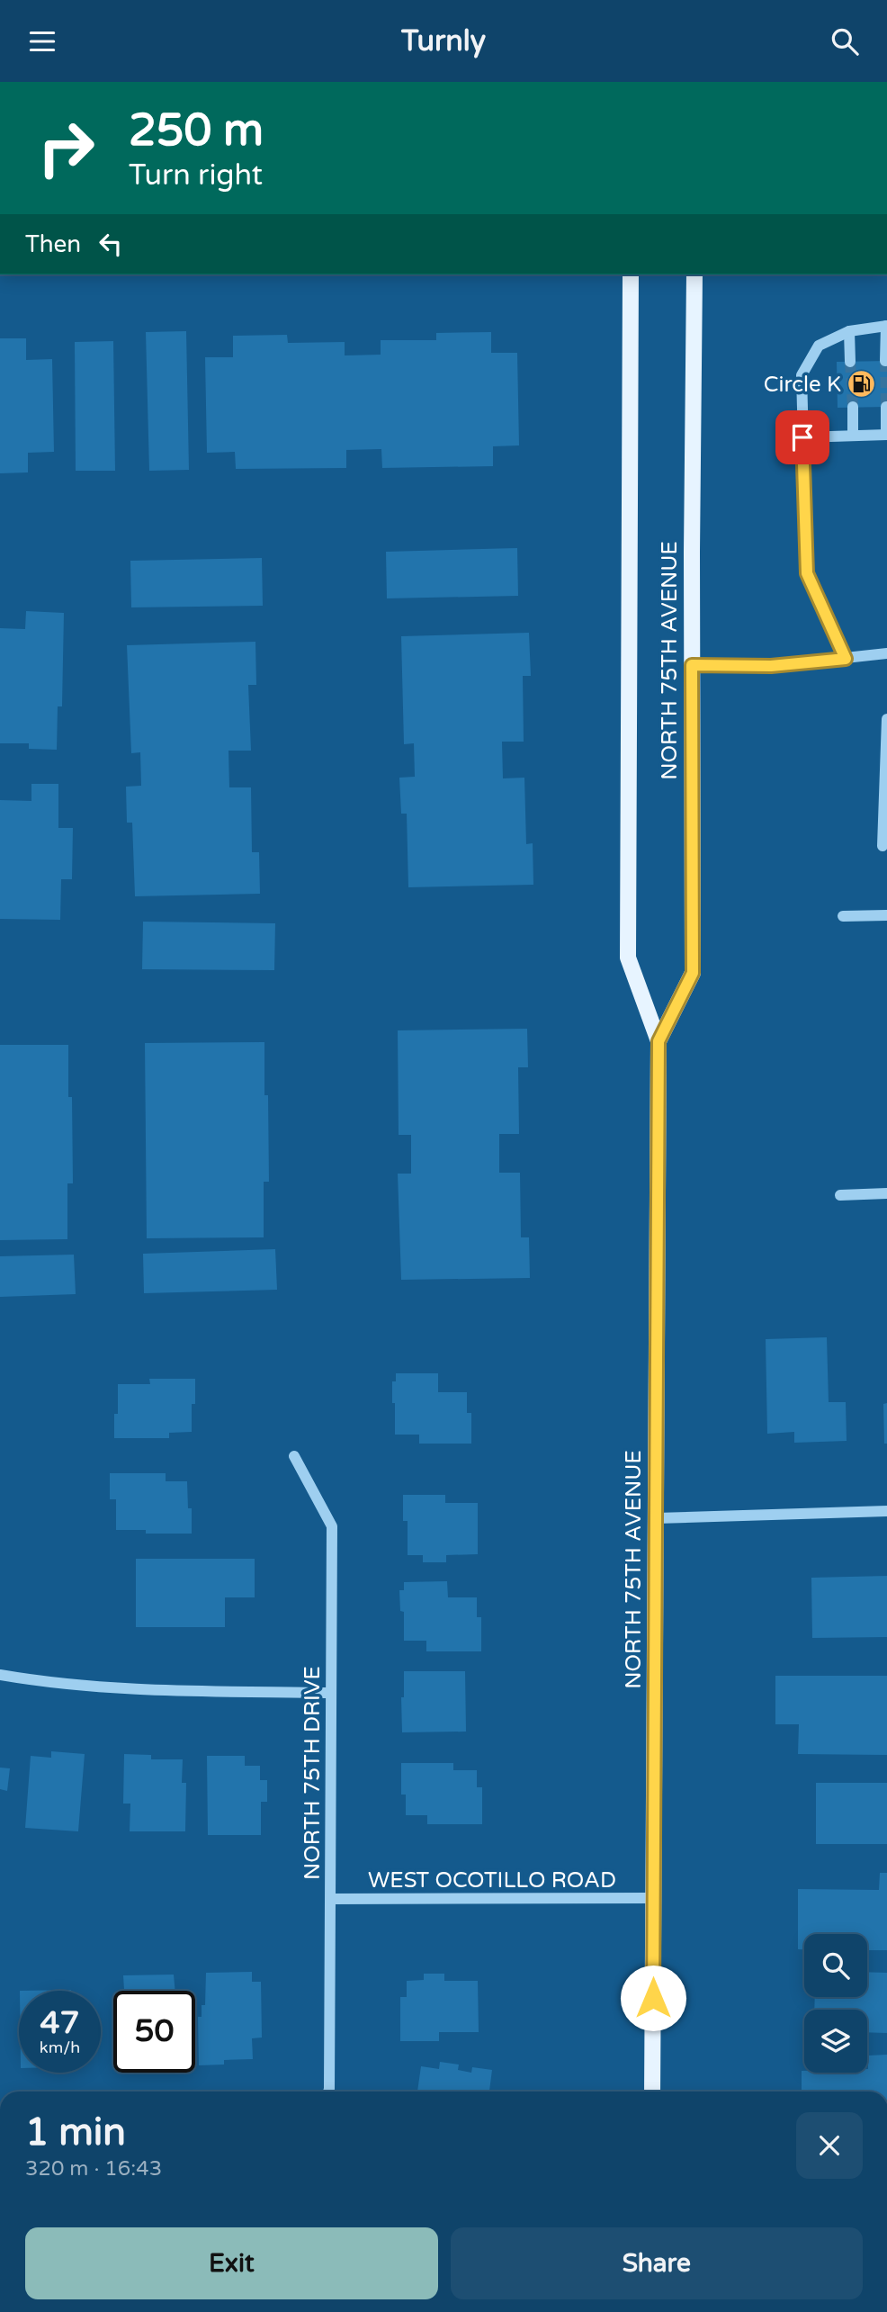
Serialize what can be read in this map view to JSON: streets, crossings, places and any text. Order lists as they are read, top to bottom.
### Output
{
  "streets": {
    "main road": ["NORTH 75TH AVENUE"],
    "street": ["NORTH 75TH DRIVE", "WEST OCOTILLO ROAD"]
  },
  "crossings": [
    ["NORTH 75TH AVENUE", "WEST OCOTILLO ROAD"],
    ["NORTH 75TH DRIVE", "WEST OCOTILLO ROAD"]
  ],
  "places": {
    "fuel station": ["Circle K"]
  },
  "page": {
    "header": "Turnly",
    "turn": ["250 m", "Turn right"],
    "then": "Then",
    "speed": "47 km/h",
    "limit": "50",
    "heading": ["1 min", "320 m · 16:43"],
    "buttons": ["Exit", "Share"]
  }
}
